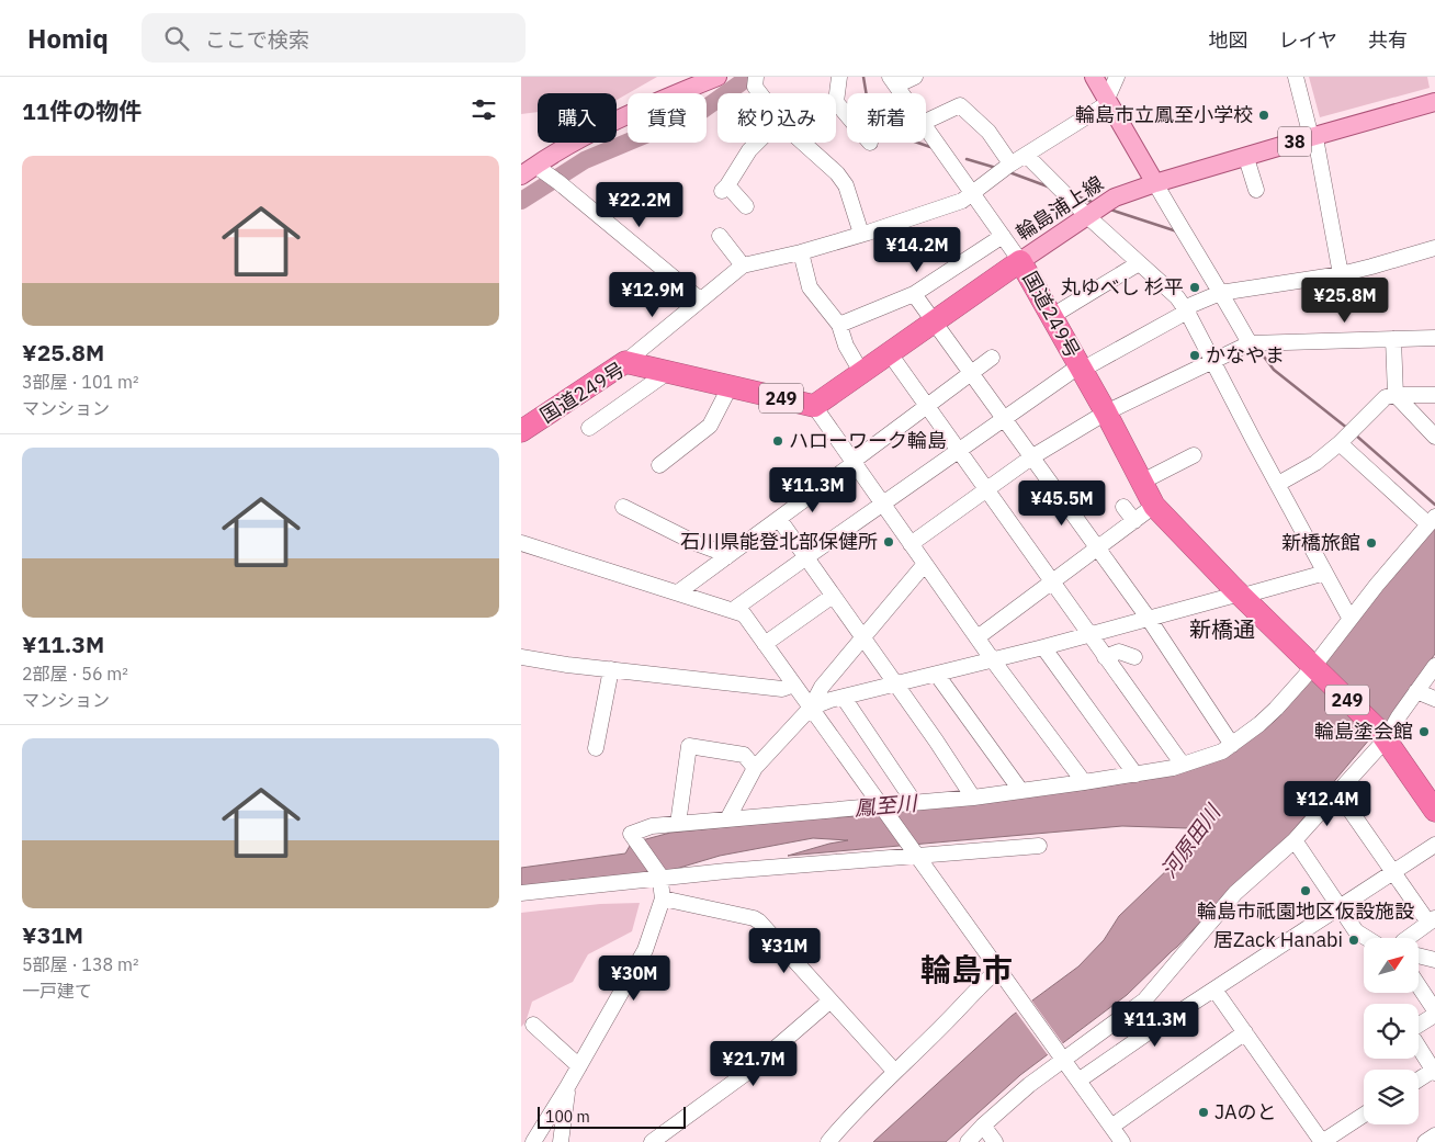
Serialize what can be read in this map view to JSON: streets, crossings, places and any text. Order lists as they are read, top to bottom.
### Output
{
  "streets": {
    "highway": ["国道249号", "249"],
    "main road": ["38", "輪島浦上線"]
  },
  "crossings": [
    ["輪島浦上線", "国道249号"]
  ],
  "districts": ["新橋通", "輪島市"],
  "water": ["鳳至川", "河原田川"],
  "places": [
    "輪島市立鳳至小学校",
    "丸ゆべし 杉平",
    "かなやま",
    "ハローワーク輪島",
    "石川県能登北部保健所",
    "新橋旅館",
    "輪島塗会館",
    "輪島市祇園地区仮設施設",
    "居Zack Hanabi",
    "JAのと"
  ],
  "scale_bar": "100 m",
  "north": "top right",
  "page": {
    "header": "Homiq",
    "search": "ここで検索",
    "nav": ["地図", "レイヤ", "共有"],
    "heading": "11件の物件",
    "chip": [
      "購入",
      "賃貸",
      "絞り込み",
      "新着"
    ],
    "list": [
      {
        "name": "¥25.8M",
        "note": "3部屋 · 101 m² · マンション"
      },
      {
        "name": "¥11.3M",
        "note": "2部屋 · 56 m² · マンション"
      },
      {
        "name": "¥31M",
        "note": "5部屋 · 138 m² · 一戸建て"
      }
    ],
    "price": [
      "¥22.2M",
      "¥14.2M",
      "¥12.9M",
      "¥25.8M",
      "¥11.3M",
      "¥45.5M",
      "¥12.4M",
      "¥31M",
      "¥30M",
      "¥11.3M",
      "¥21.7M"
    ],
    "scale": "100 m"
  }
}
